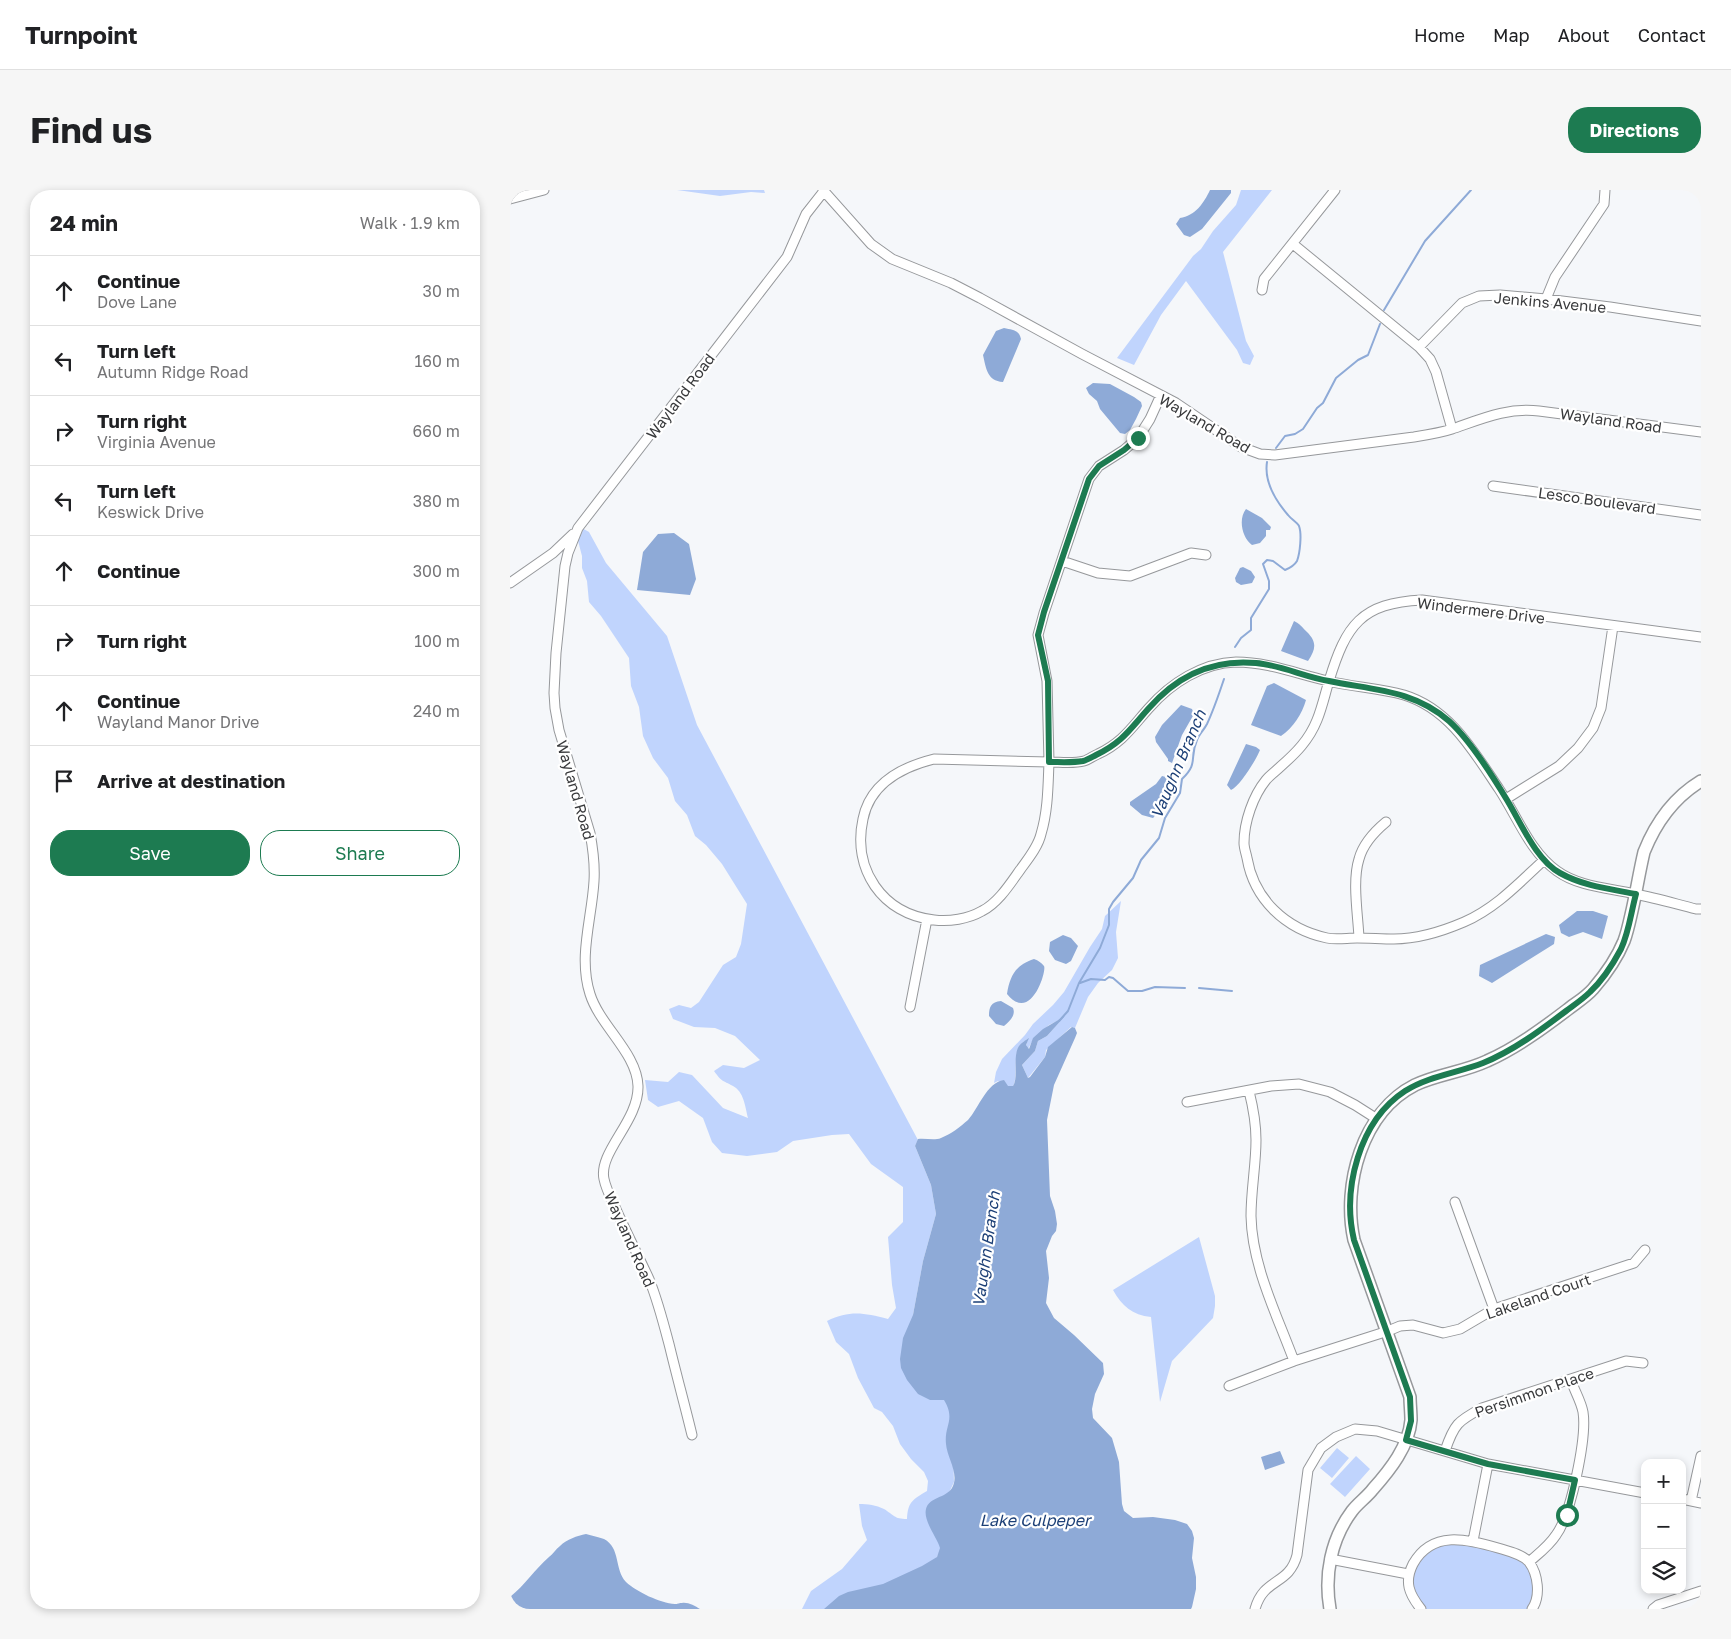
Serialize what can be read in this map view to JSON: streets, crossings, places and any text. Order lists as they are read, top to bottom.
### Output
{
  "streets": {
    "street": [
      "Jenkins Avenue",
      "Wayland Road",
      "Lesco Boulevard",
      "Windermere Drive",
      "Lakeland Court",
      "Persimmon Place"
    ]
  },
  "water": ["Vaughn Branch", "Lake Culpeper"],
  "page": {
    "header": "Turnpoint",
    "nav": [
      "Home",
      "Map",
      "About",
      "Contact"
    ],
    "buttons": [
      "Directions",
      ["Save", "Share"]
    ],
    "title": "Find us",
    "heading": ["24 min", "Walk · 1.9 km"],
    "list": [
      ["Continue", "Dove Lane", "30 m"],
      ["Turn left", "Autumn Ridge Road", "160 m"],
      ["Turn right", "Virginia Avenue", "660 m"],
      ["Turn left", "Keswick Drive", "380 m"],
      ["Continue", "300 m"],
      ["Turn right", "100 m"],
      ["Continue", "Wayland Manor Drive", "240 m"],
      "Arrive at destination"
    ],
    "map_buttons": ["+", "−"]
  }
}
